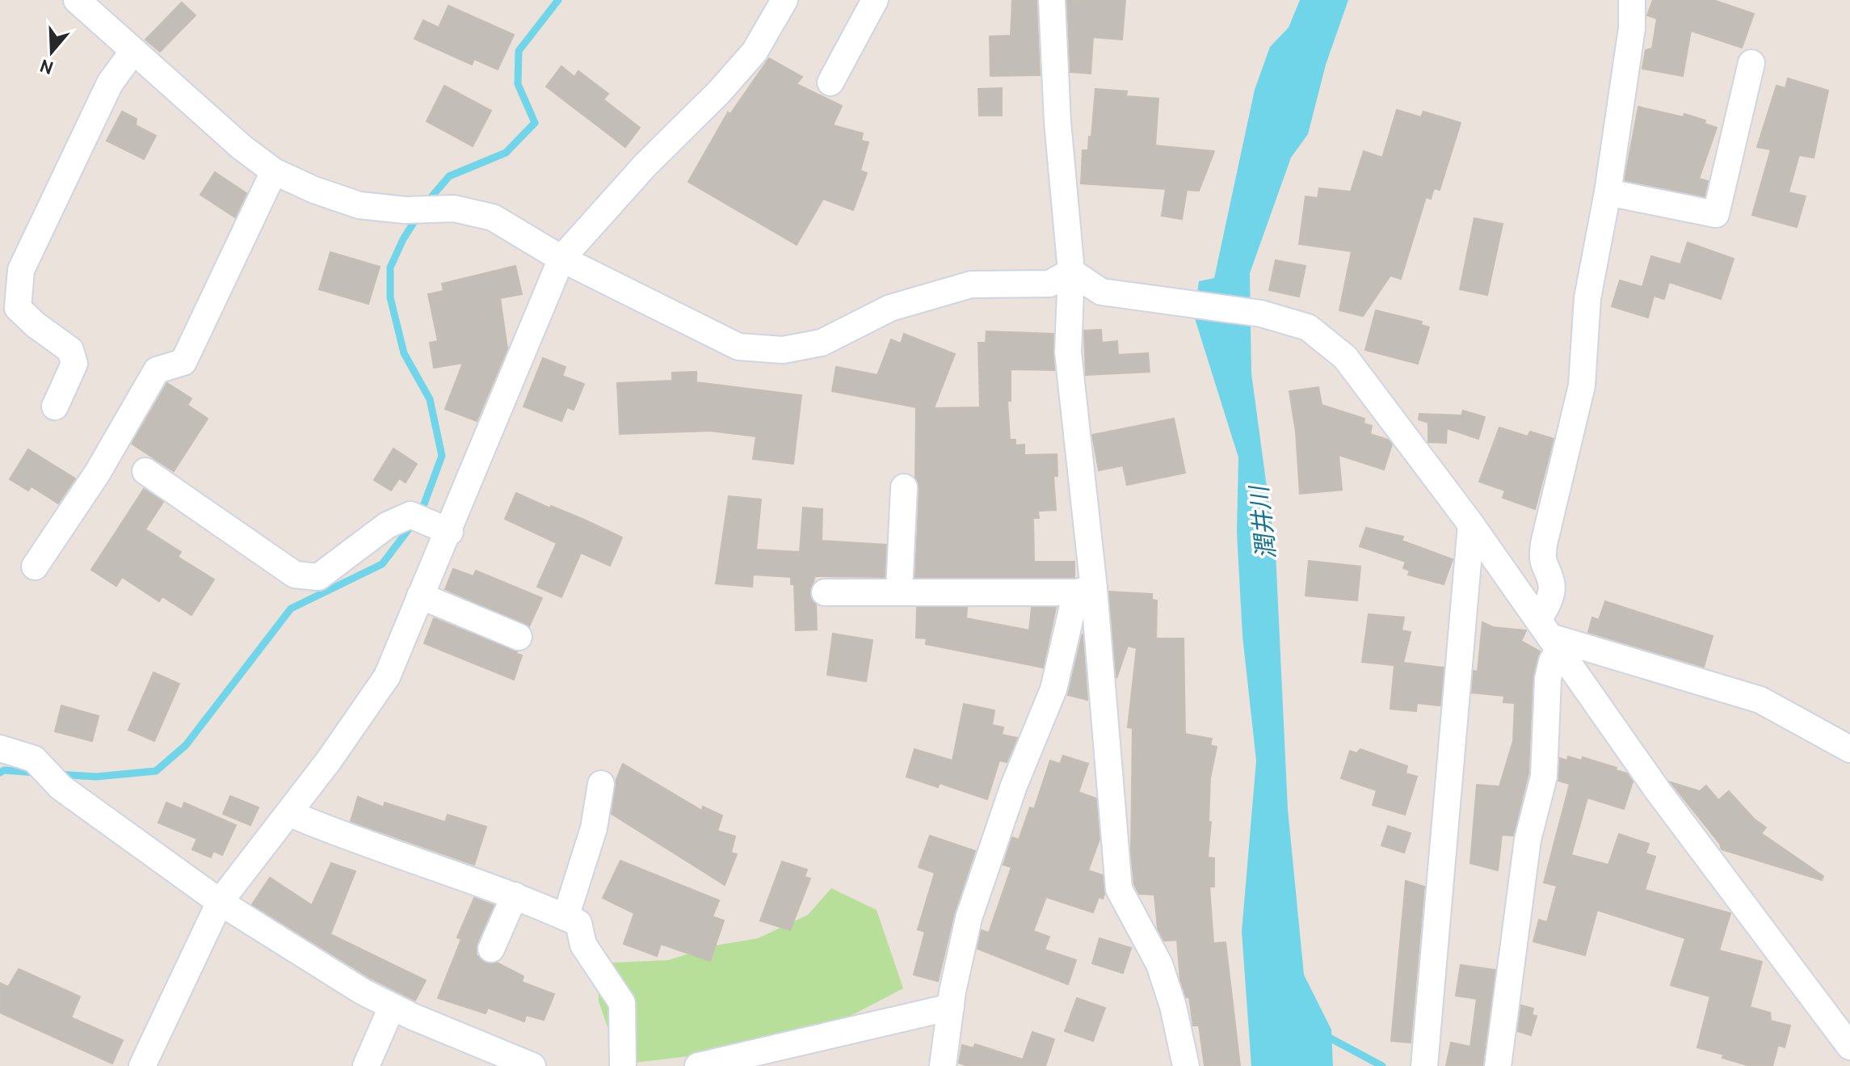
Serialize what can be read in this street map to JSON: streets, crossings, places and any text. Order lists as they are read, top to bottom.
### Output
{
  "water": ["潤井川"],
  "north": "bottom"
}
